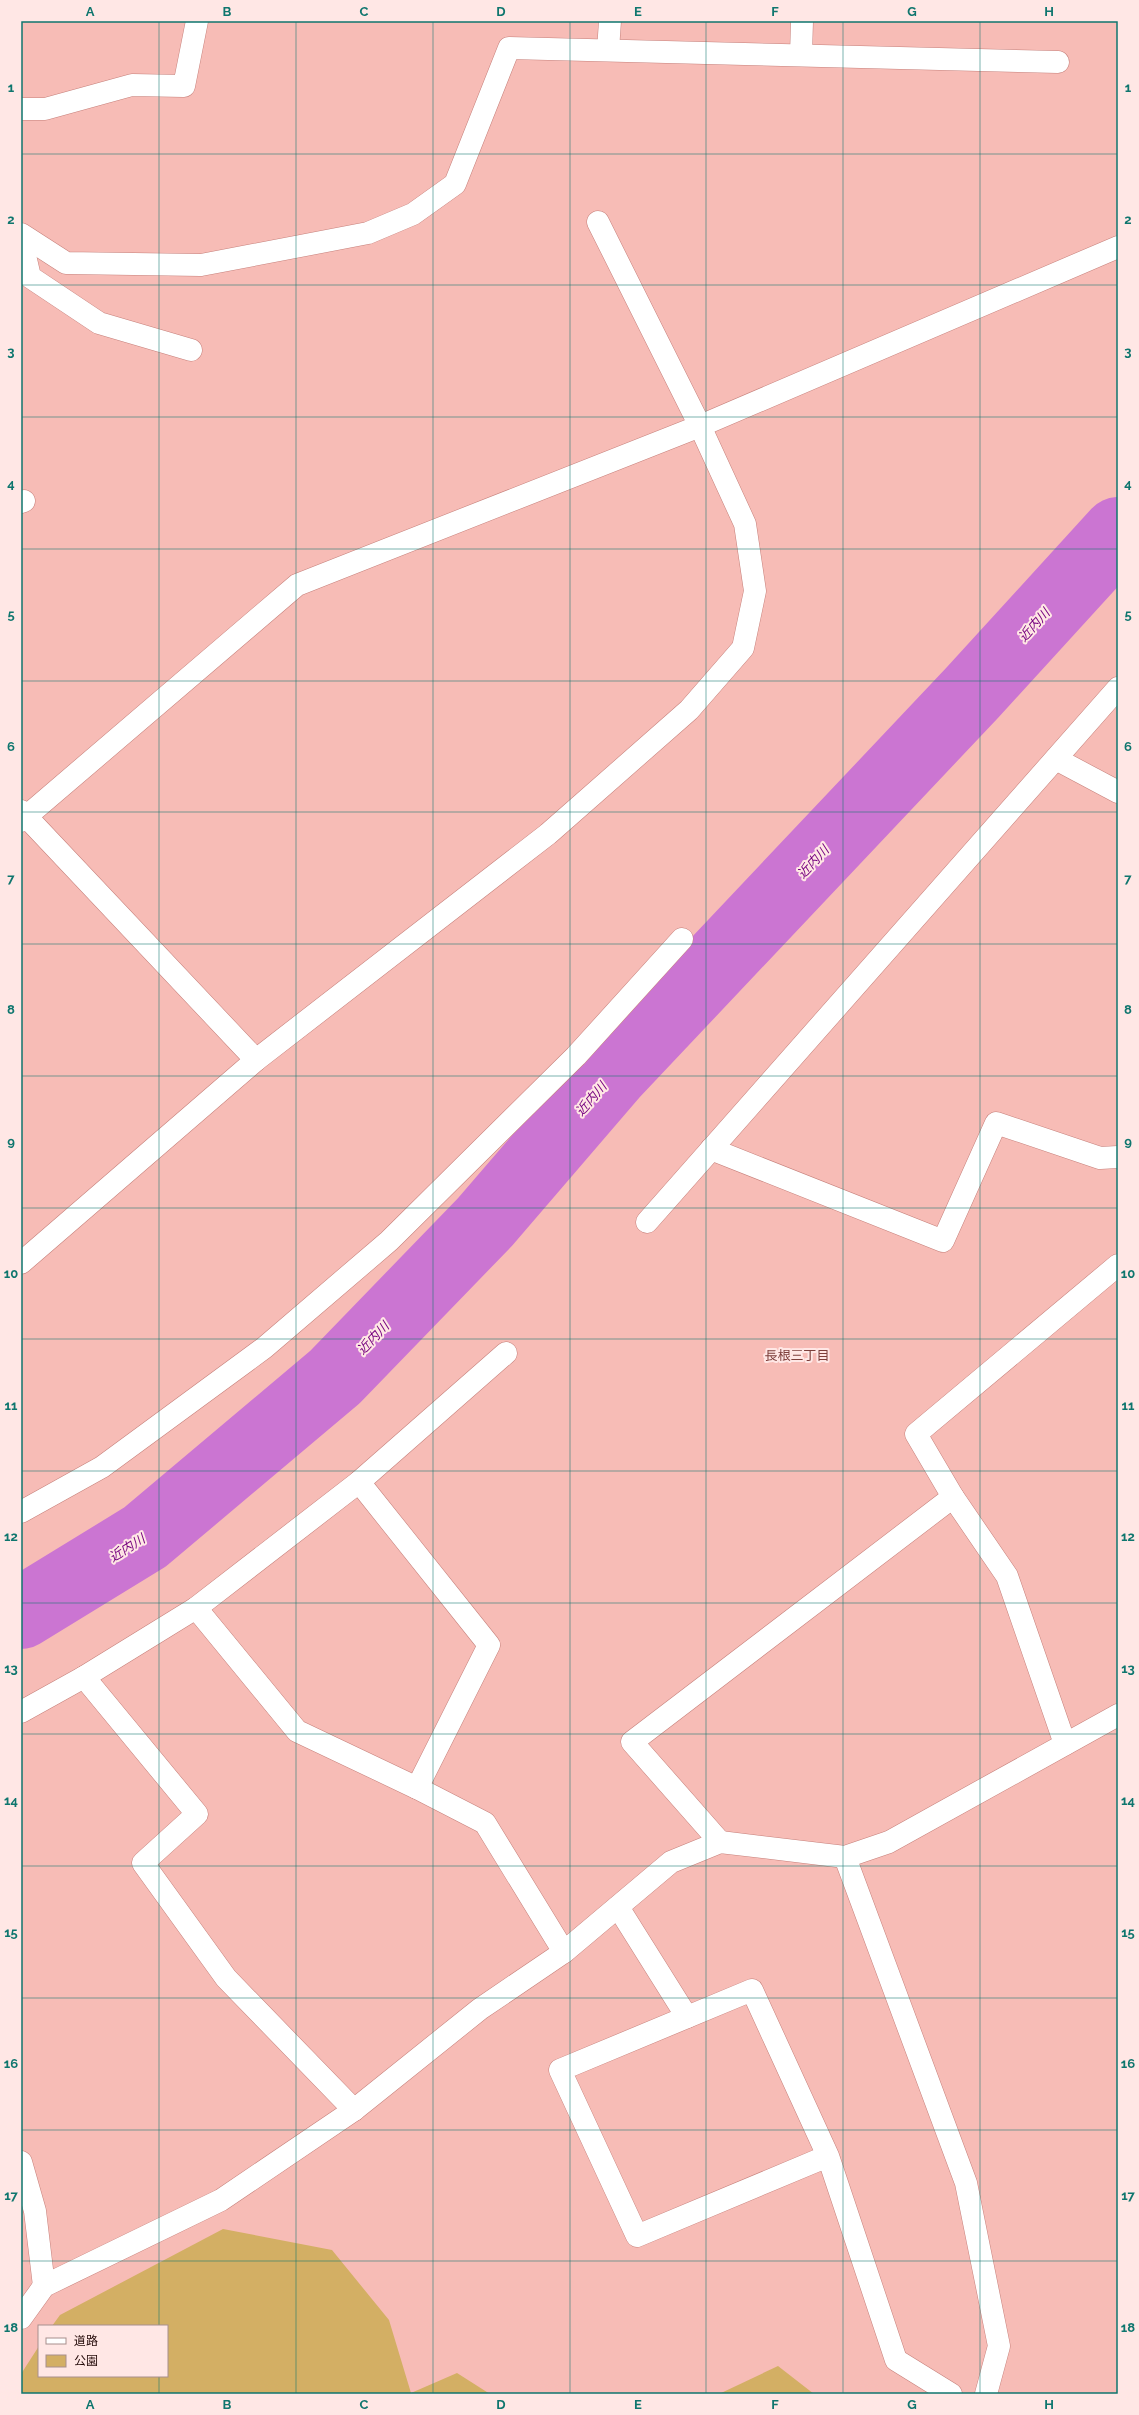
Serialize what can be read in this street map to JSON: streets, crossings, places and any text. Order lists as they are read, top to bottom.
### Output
{
  "districts": ["長根三丁目"],
  "water": ["近内川"],
  "legend": ["道路", "公園"],
  "grid": {
    "columns": [
      "A",
      "B",
      "C",
      "D",
      "E",
      "F",
      "G",
      "H"
    ],
    "rows": [
      "1",
      "2",
      "3",
      "4",
      "5",
      "6",
      "7",
      "8",
      "9",
      "10",
      "11",
      "12",
      "13",
      "14",
      "15",
      "16",
      "17",
      "18"
    ]
  }
}
